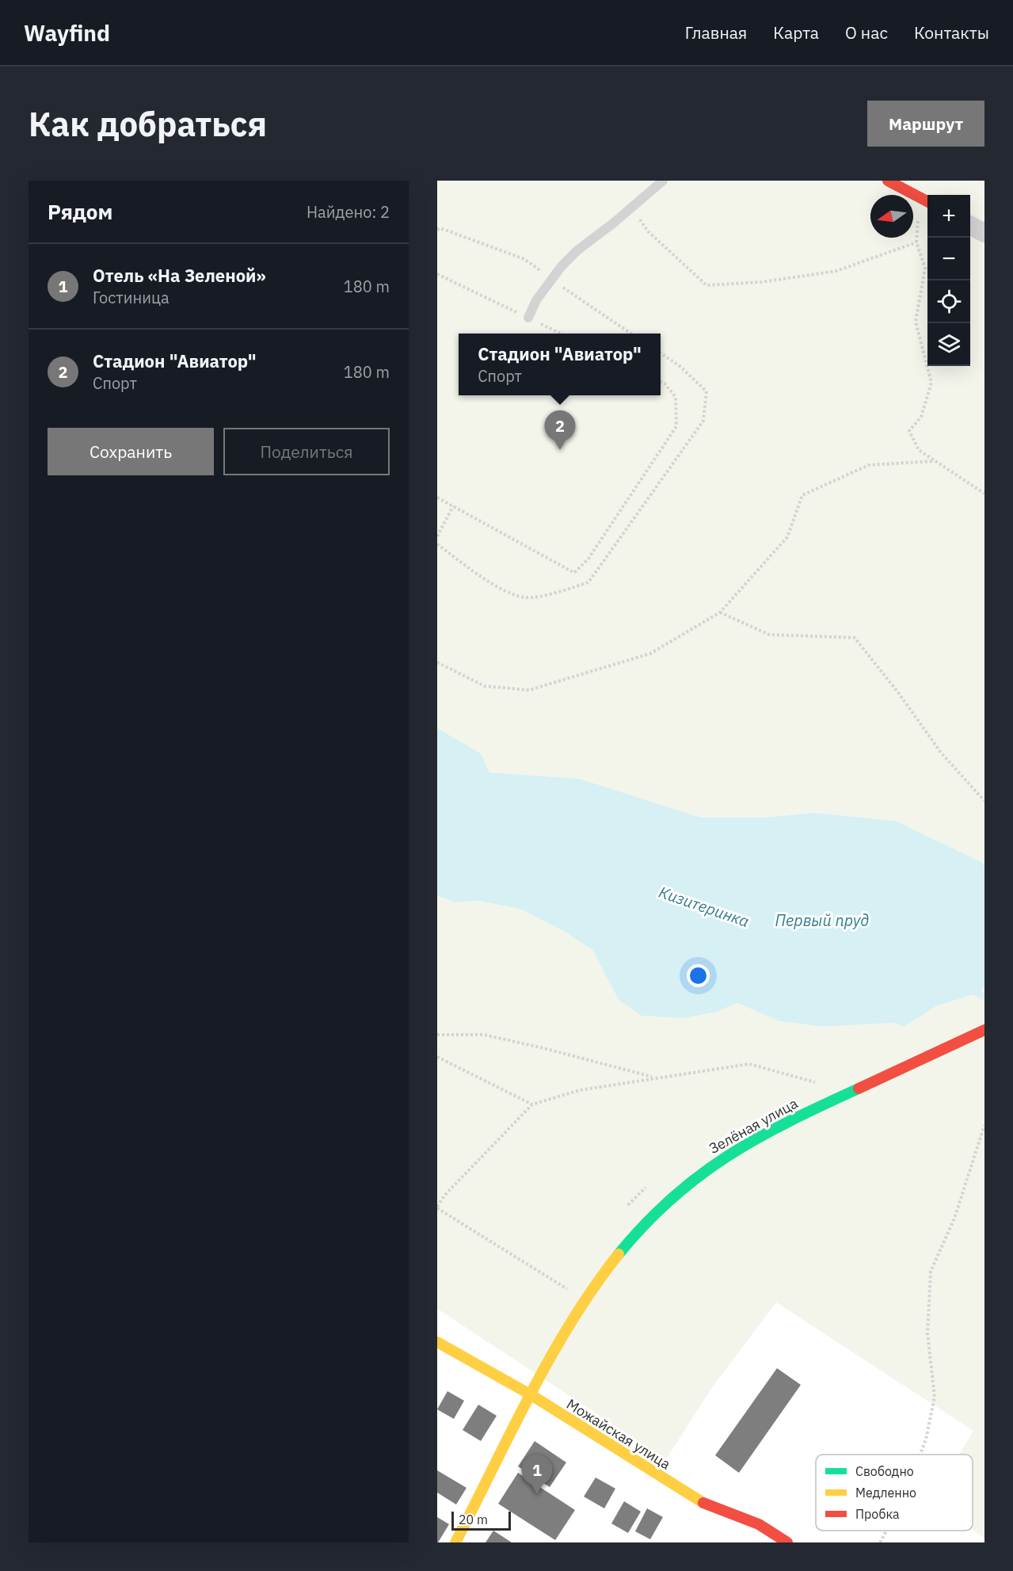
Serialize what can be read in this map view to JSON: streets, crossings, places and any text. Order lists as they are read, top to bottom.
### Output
{
  "streets": {
    "street": ["Зелёная улица", "Можайская улица"]
  },
  "crossings": [
    ["Зелёная улица", "Можайская улица"]
  ],
  "water": ["Кизитеринка", "Первый пруд"],
  "legend": ["Свободно", "Медленно", "Пробка"],
  "scale_bar": "20 m",
  "north": "left",
  "page": {
    "header": "Wayfind",
    "nav": [
      "Главная",
      "Карта",
      "О нас",
      "Контакты"
    ],
    "buttons": [
      "Маршрут",
      ["Сохранить", "Поделиться"]
    ],
    "title": "Как добраться",
    "heading": ["Рядом", "Найдено: 2"],
    "map_buttons": ["+", "−"],
    "list": [
      {
        "mark": "1",
        "name": "Отель «На Зеленой»",
        "note": "Гостиница",
        "value": "180 m"
      },
      {
        "mark": "2",
        "name": "Стадион \"Авиатор\"",
        "note": "Спорт",
        "value": "180 m"
      }
    ],
    "popup": ["Стадион \"Авиатор\"", "Спорт"],
    "pins": ["2", "1"],
    "scale": "20 m"
  }
}
